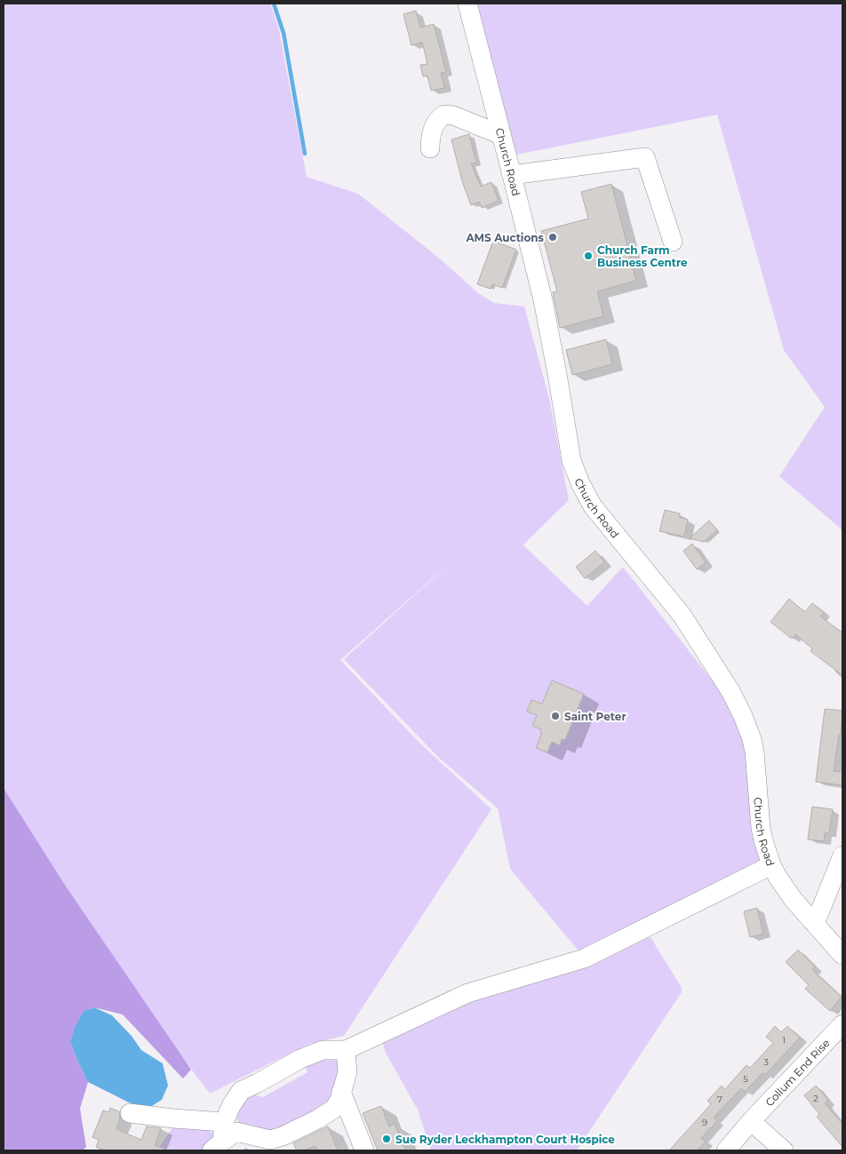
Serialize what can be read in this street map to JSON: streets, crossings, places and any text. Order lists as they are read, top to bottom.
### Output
{
  "streets": {
    "street": ["Church Road", "Collum End Rise"]
  },
  "places": [
    "AMS Auctions",
    "Church Farm Business Centre",
    "Saint Peter",
    "Sue Ryder Leckhampton Court Hospice"
  ],
  "house_numbers": [
    "1",
    "3",
    "5",
    "2",
    "7",
    "9"
  ]
}
